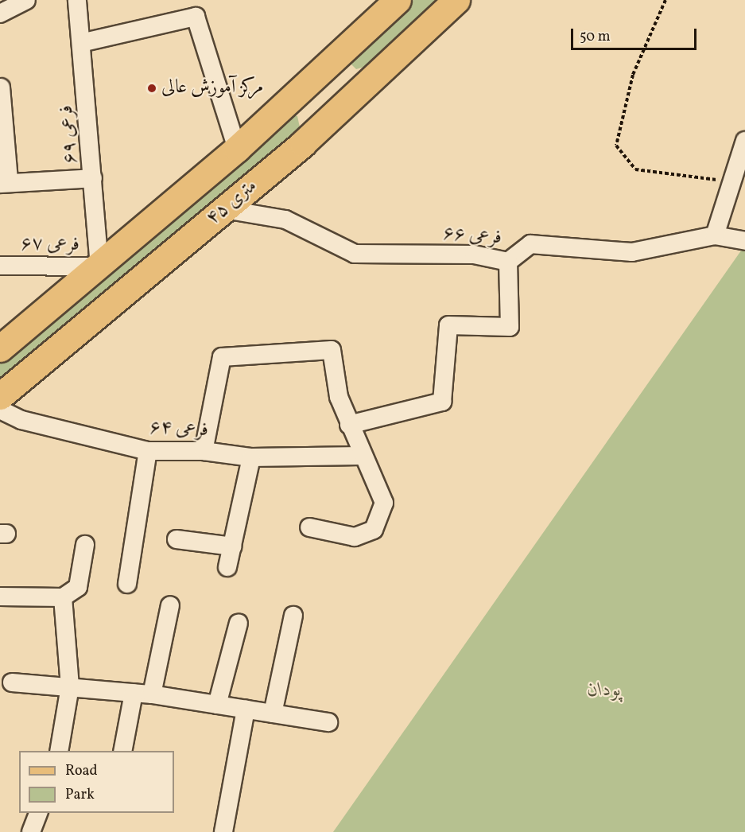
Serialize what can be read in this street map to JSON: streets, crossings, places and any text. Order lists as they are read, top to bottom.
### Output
{
  "streets": {
    "main road": ["۴۵ متری"],
    "street": [
      "فرعی ۶۹",
      "فرعی ۶۶",
      "فرعی ۶۷",
      "فرعی ۶۴"
    ]
  },
  "crossings": [
    ["فرعی ۶۹", "۴۵ متری"],
    ["فرعی ۶۹", "فرعی ۶۷"],
    ["۴۵ متری", "فرعی ۶۶"],
    ["۴۵ متری", "فرعی ۶۷"]
  ],
  "parks": ["پودان"],
  "places": ["مرکز آموزش عالی"],
  "legend": ["Road", "Park"],
  "scale_bar": "50 m"
}
